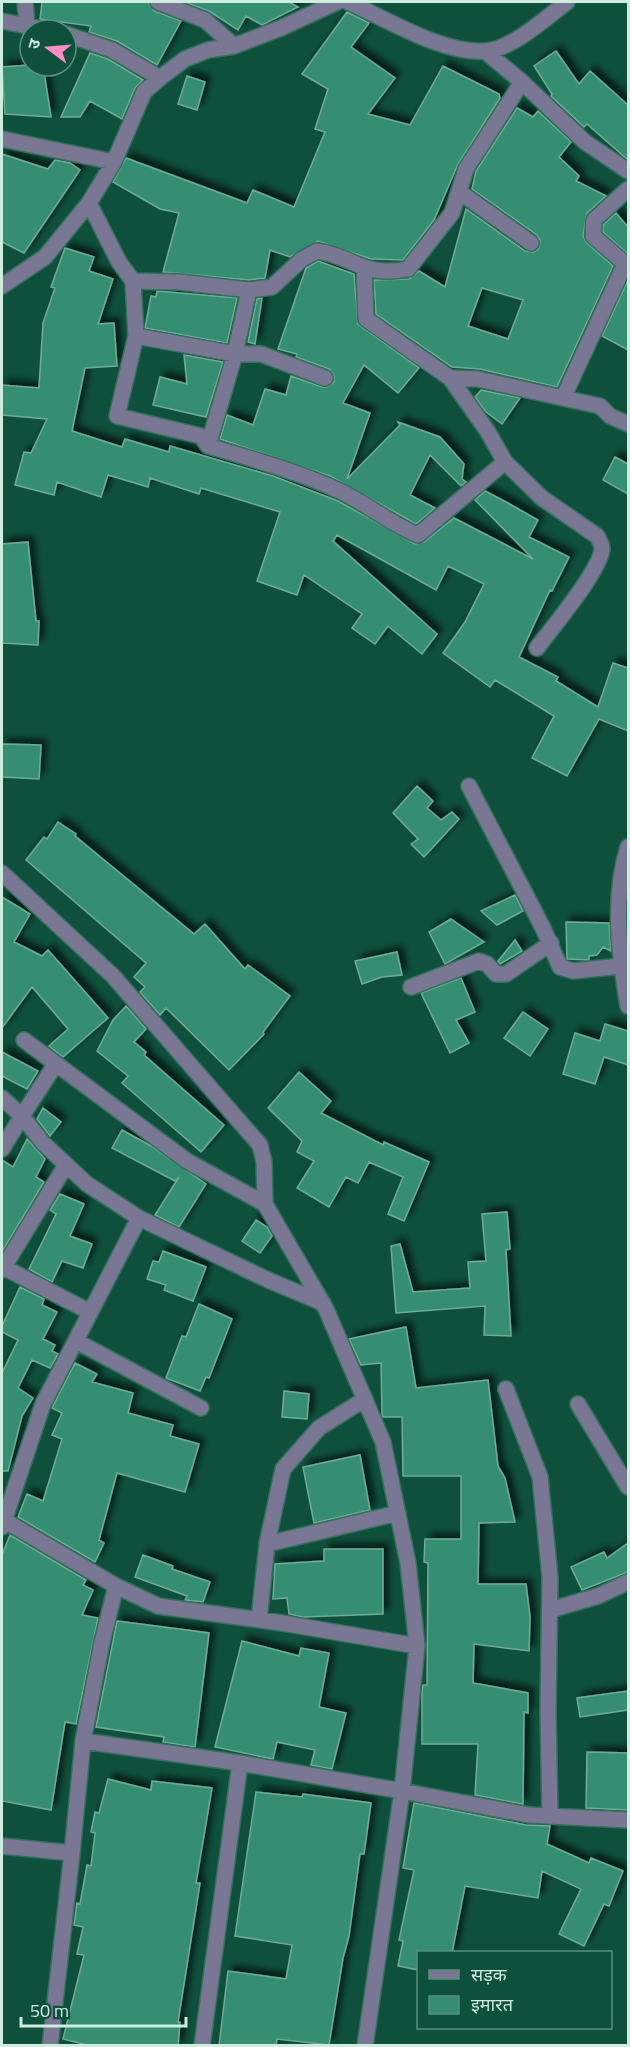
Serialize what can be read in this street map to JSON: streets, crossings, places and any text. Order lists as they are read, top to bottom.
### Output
{
  "legend": ["सड़क", "इमारत"],
  "scale_bar": "50 m",
  "north": "left"
}
